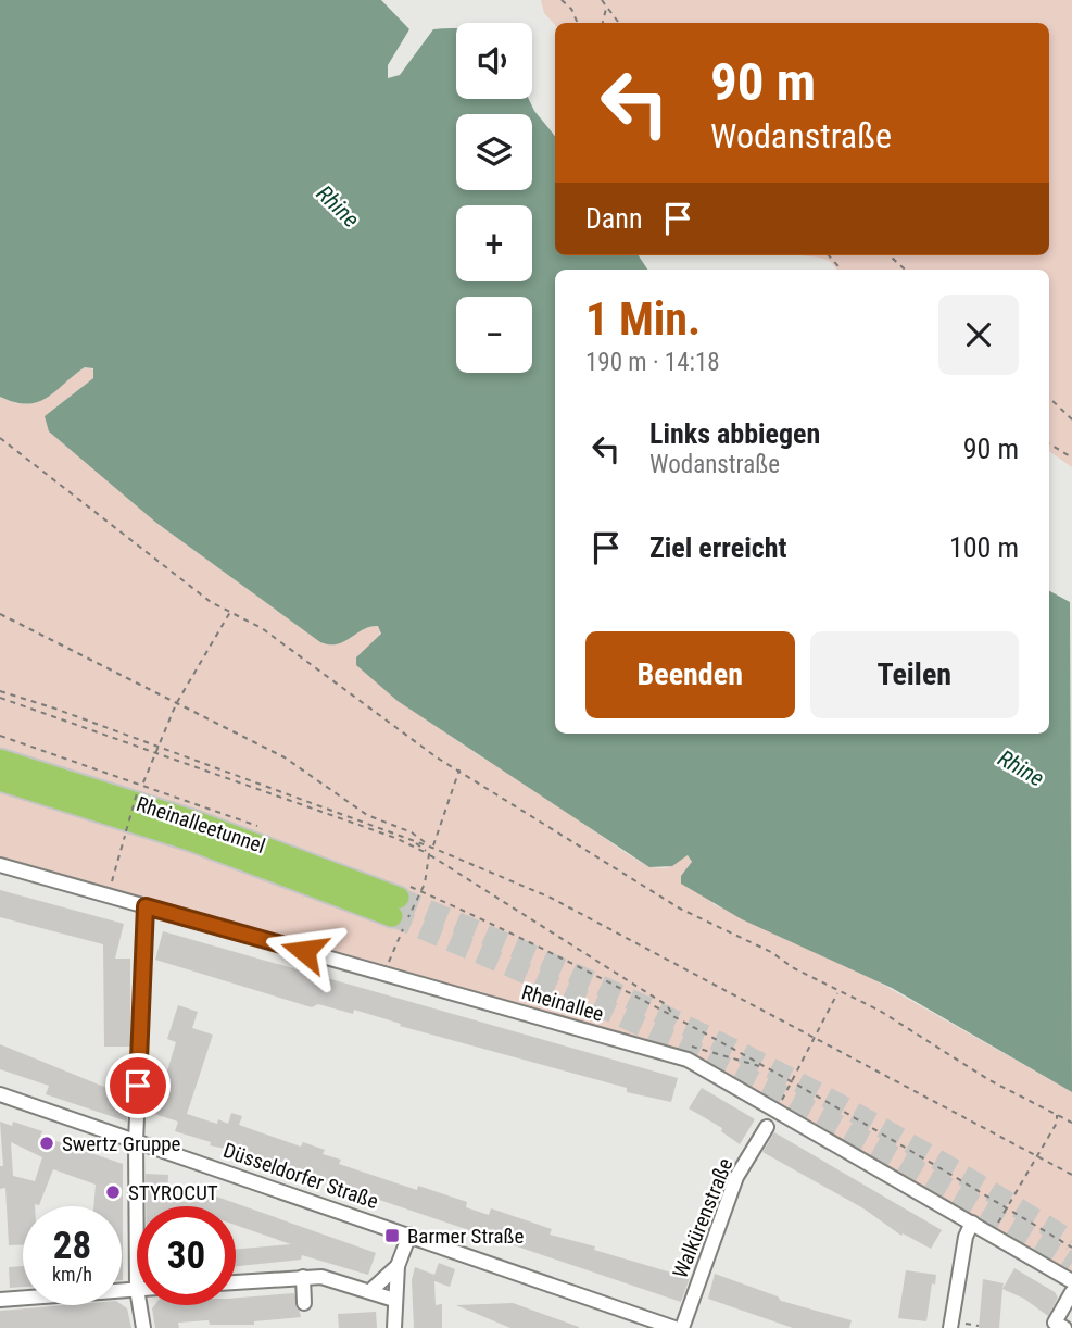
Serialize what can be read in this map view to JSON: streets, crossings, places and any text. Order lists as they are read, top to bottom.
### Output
{
  "streets": {
    "highway": ["Rheinalleetunnel"],
    "street": ["Rheinallee", "Düsseldorfer Straße", "Walkürenstraße"]
  },
  "water": ["Rhine"],
  "places": {
    "other": ["Swertz Gruppe", "STYROCUT"],
    "transit": ["Barmer Straße"]
  },
  "page": {
    "map_buttons": ["+", "−"],
    "turn": ["90 m", "Wodanstraße"],
    "then": "Dann",
    "heading": ["1 Min.", "190 m · 14:18"],
    "list": [
      {
        "name": "Links abbiegen",
        "note": "Wodanstraße",
        "value": "90 m"
      },
      {
        "name": "Ziel erreicht",
        "value": "100 m"
      }
    ],
    "buttons": ["Beenden", "Teilen"],
    "speed": "28 km/h",
    "limit": "30"
  }
}
